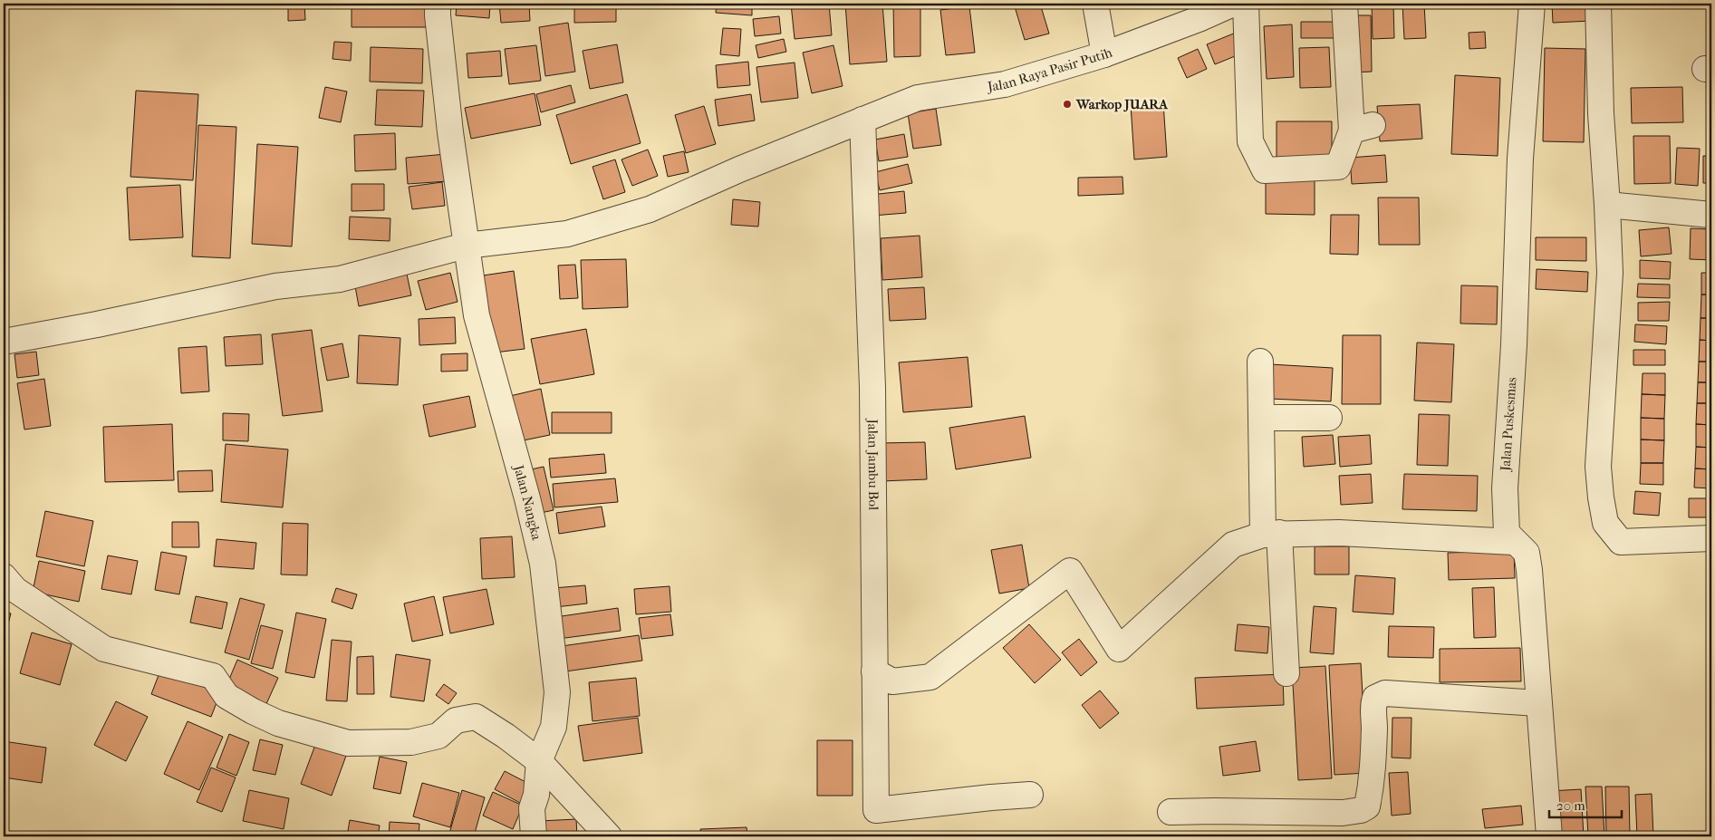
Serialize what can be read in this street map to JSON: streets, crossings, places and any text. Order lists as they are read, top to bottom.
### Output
{
  "streets": {
    "street": [
      "Jalan Raya Pasir Putih",
      "Jalan Puskesmas",
      "Jalan Jambu Bol",
      "Jalan Nangka"
    ]
  },
  "crossings": [
    ["Jalan Raya Pasir Putih", "Jalan Jambu Bol"],
    ["Jalan Raya Pasir Putih", "Jalan Nangka"]
  ],
  "places": ["Warkop JUARA"],
  "scale_bar": "20 m"
}
